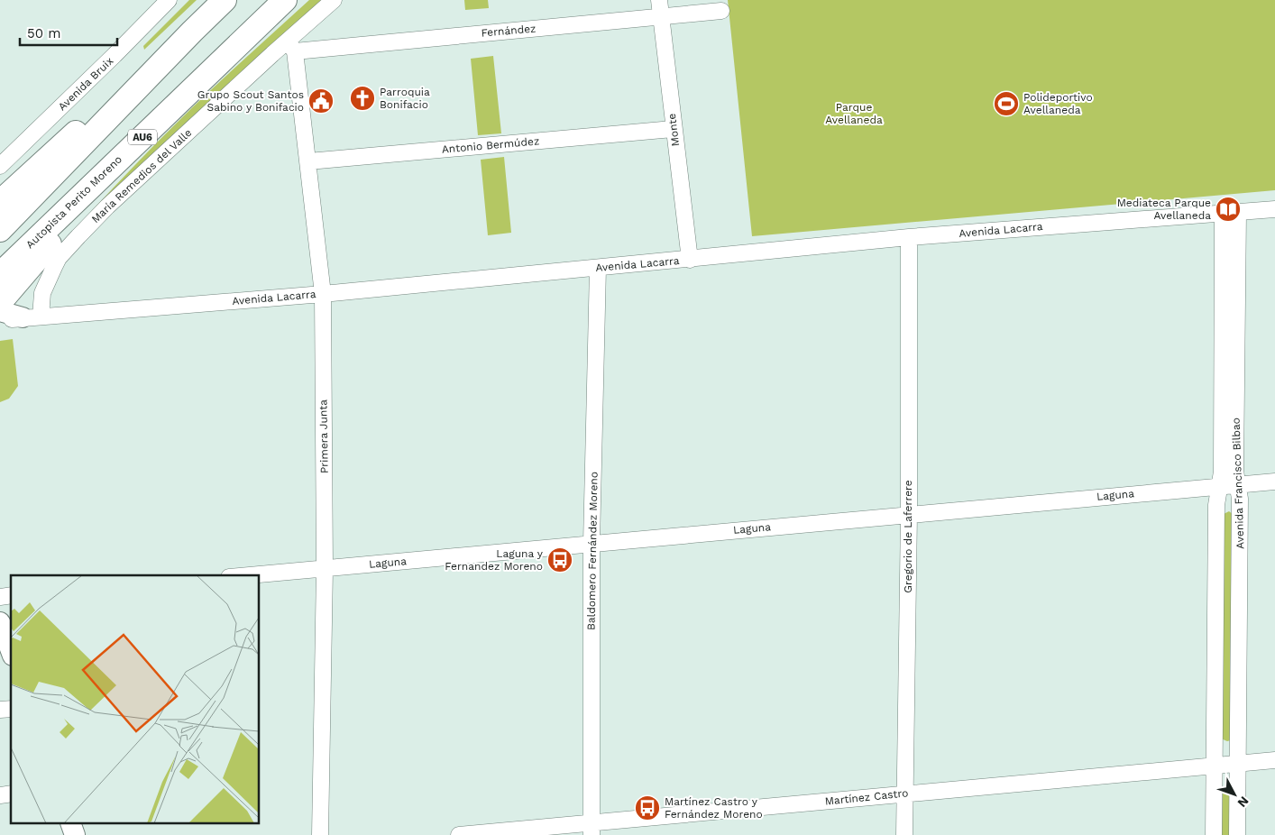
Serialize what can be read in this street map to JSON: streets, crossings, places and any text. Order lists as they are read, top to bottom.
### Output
{
  "streets": {
    "highway": ["AU6", "Autopista Perito Moreno"],
    "street": [
      "Fernández",
      "Avenida Bruix",
      "Monte",
      "Antonio Bermúdez",
      "María Remedios del Valle",
      "Avenida Lacarra",
      "Primera Junta",
      "Avenida Francisco Bilbao",
      "Laguna",
      "Gregorio de Laferrere",
      "Baldomero Fernández Moreno",
      "Martínez Castro"
    ]
  },
  "crossings": [
    ["Fernández", "Monte"],
    ["Fernández", "María Remedios del Valle"],
    ["Fernández", "Primera Junta"],
    ["Monte", "Antonio Bermúdez"],
    ["Monte", "Avenida Lacarra"],
    ["Antonio Bermúdez", "Primera Junta"],
    ["María Remedios del Valle", "Avenida Lacarra"],
    ["María Remedios del Valle", "Primera Junta"],
    ["Avenida Lacarra", "Primera Junta"],
    ["Avenida Lacarra", "Avenida Francisco Bilbao"],
    ["Avenida Lacarra", "Gregorio de Laferrere"],
    ["Avenida Lacarra", "Baldomero Fernández Moreno"],
    ["Primera Junta", "Laguna"],
    ["Avenida Francisco Bilbao", "Laguna"],
    ["Avenida Francisco Bilbao", "Martínez Castro"],
    ["Laguna", "Gregorio de Laferrere"],
    ["Laguna", "Baldomero Fernández Moreno"],
    ["Gregorio de Laferrere", "Martínez Castro"],
    ["Baldomero Fernández Moreno", "Martínez Castro"]
  ],
  "parks": ["Parque Avellaneda"],
  "places": {
    "church": ["Parroquia Bonifacio"],
    "public building": ["Grupo Scout Santos Sabino y Bonifacio"],
    "sports": ["Polideportivo Avellaneda"],
    "library": ["Mediateca Parque Avellaneda"],
    "bus stop": ["Laguna y Fernandez Moreno", "Martínez Castro y Fernández Moreno"]
  },
  "scale_bar": "50 m",
  "north": "bottom right"
}
